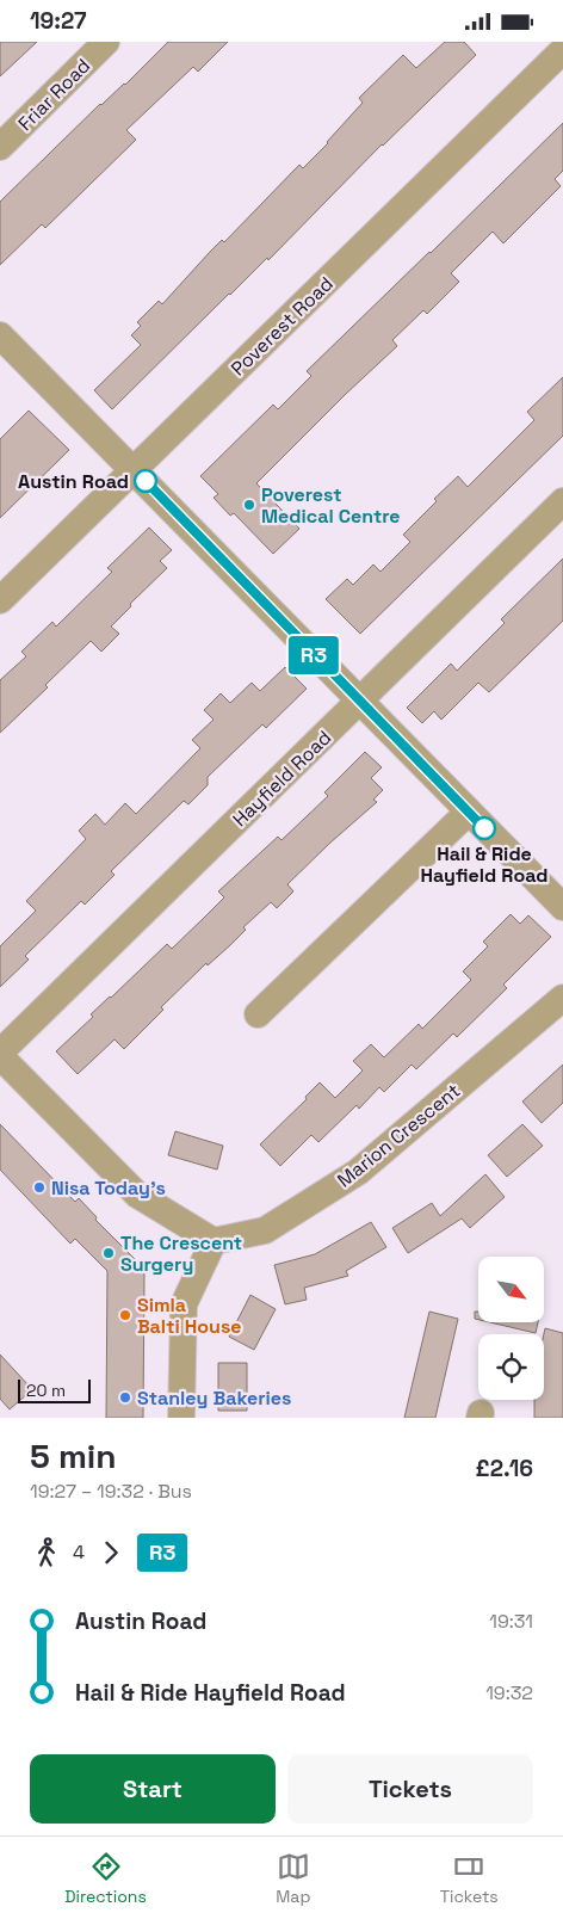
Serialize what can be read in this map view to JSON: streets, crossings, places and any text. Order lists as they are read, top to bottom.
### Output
{
  "streets": {
    "street": [
      "Friar Road",
      "Poverest Road",
      "Hayfield Road",
      "Marion Crescent"
    ]
  },
  "places": [
    "Austin Road",
    "Poverest Medical Centre",
    "Hail & Ride Hayfield Road",
    "Nisa Today’s",
    "The Crescent Surgery",
    "Simla Balti House",
    "Stanley Bakeries"
  ],
  "lines": ["bus line R3"],
  "scale_bar": "20 m",
  "north": "bottom right",
  "page": {
    "status": "19:27",
    "on_map": "R3",
    "scale": "20 m",
    "heading": ["5 min", "19:27 – 19:32 · Bus", "£2.16"],
    "legs": ["4", "R3"],
    "list": [
      {
        "name": "Austin Road",
        "value": "19:31"
      },
      {
        "name": "Hail & Ride Hayfield Road",
        "value": "19:32"
      }
    ],
    "buttons": ["Start", "Tickets"],
    "tabs": ["Directions", "Map", "Tickets"]
  }
}
